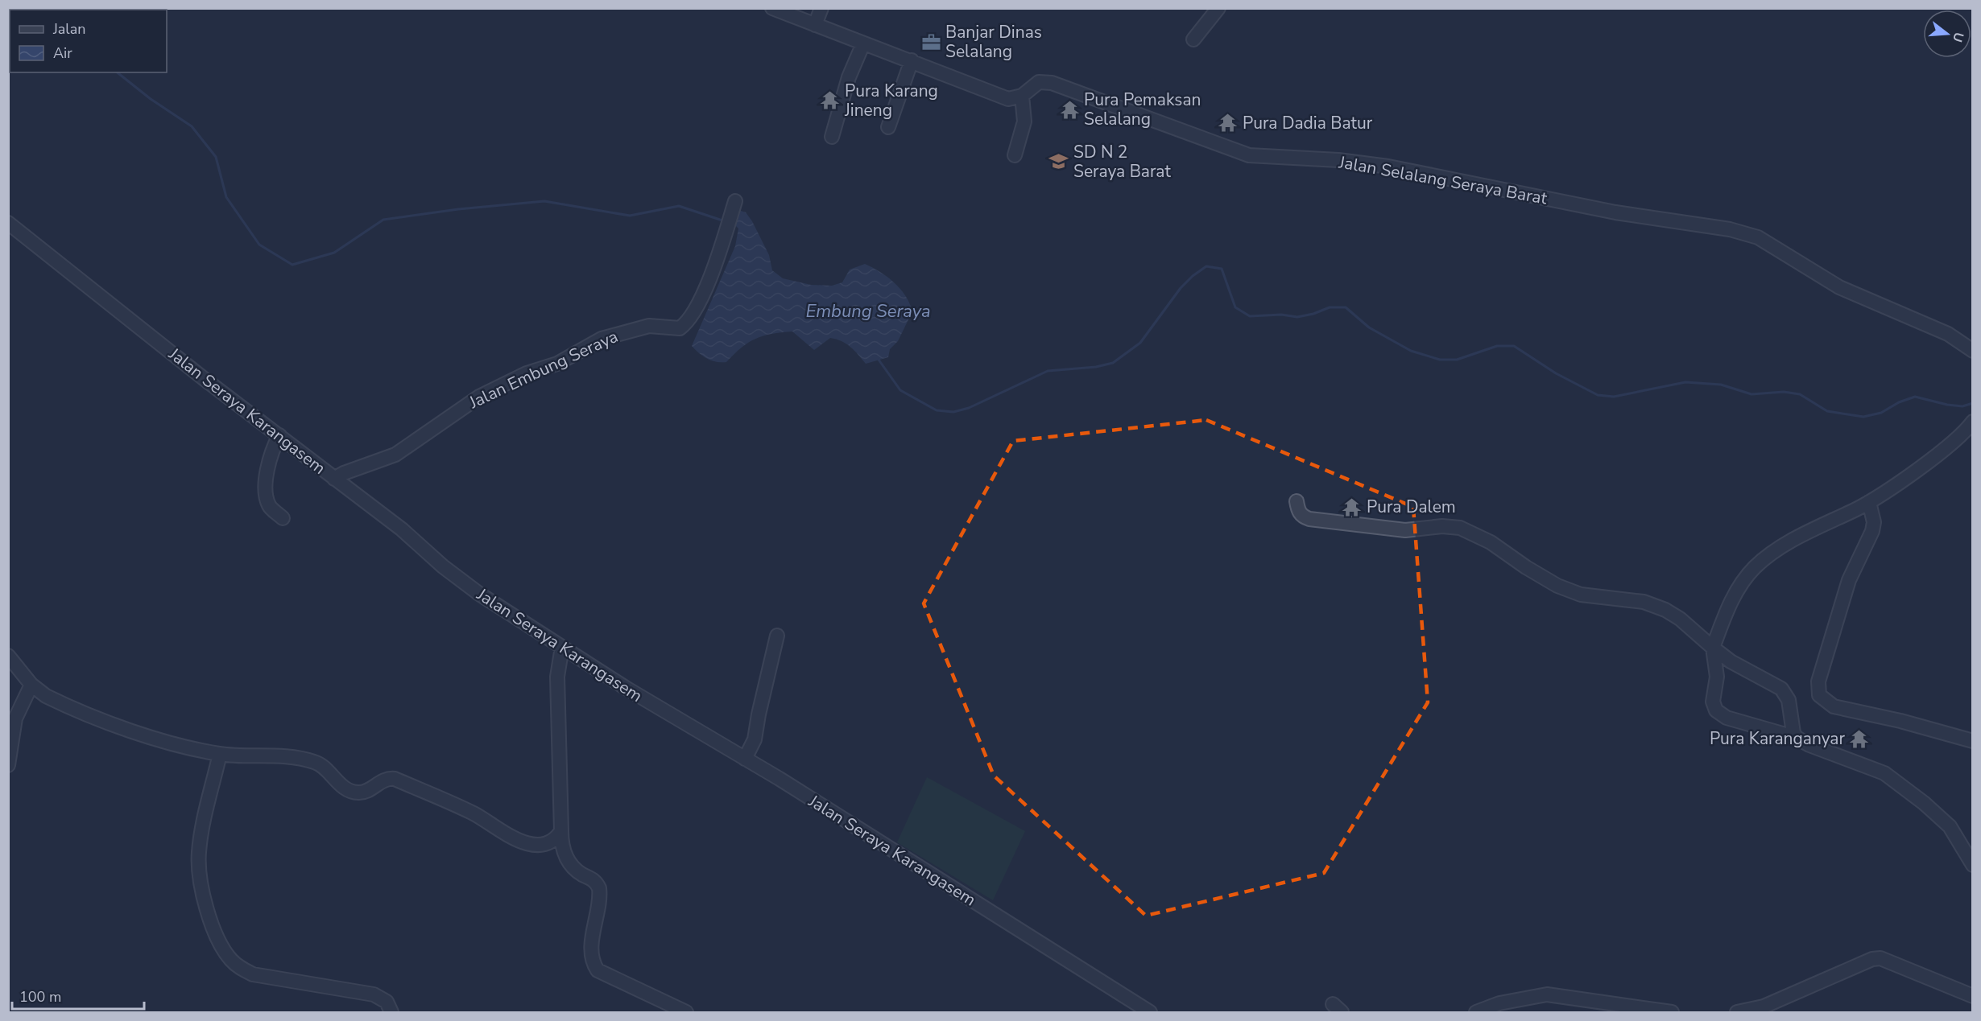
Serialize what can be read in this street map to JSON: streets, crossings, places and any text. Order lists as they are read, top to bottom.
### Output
{
  "streets": {
    "street": ["Jalan Selalang Seraya Barat", "Jalan Embung Seraya", "Jalan Seraya Karangasem"]
  },
  "crossings": [
    ["Jalan Embung Seraya", "Jalan Seraya Karangasem"]
  ],
  "water": ["Embung Seraya"],
  "places": {
    "office": ["Banjar Dinas Selalang"],
    "temple": [
      "Pura Karang Jineng",
      "Pura Pemaksan Selalang",
      "Pura Dadia Batur",
      "Pura Dalem",
      "Pura Karanganyar"
    ],
    "school or university": ["SD N 2 Seraya Barat"]
  },
  "legend": ["Jalan", "Air"],
  "scale_bar": "100 m",
  "north": "right"
}
